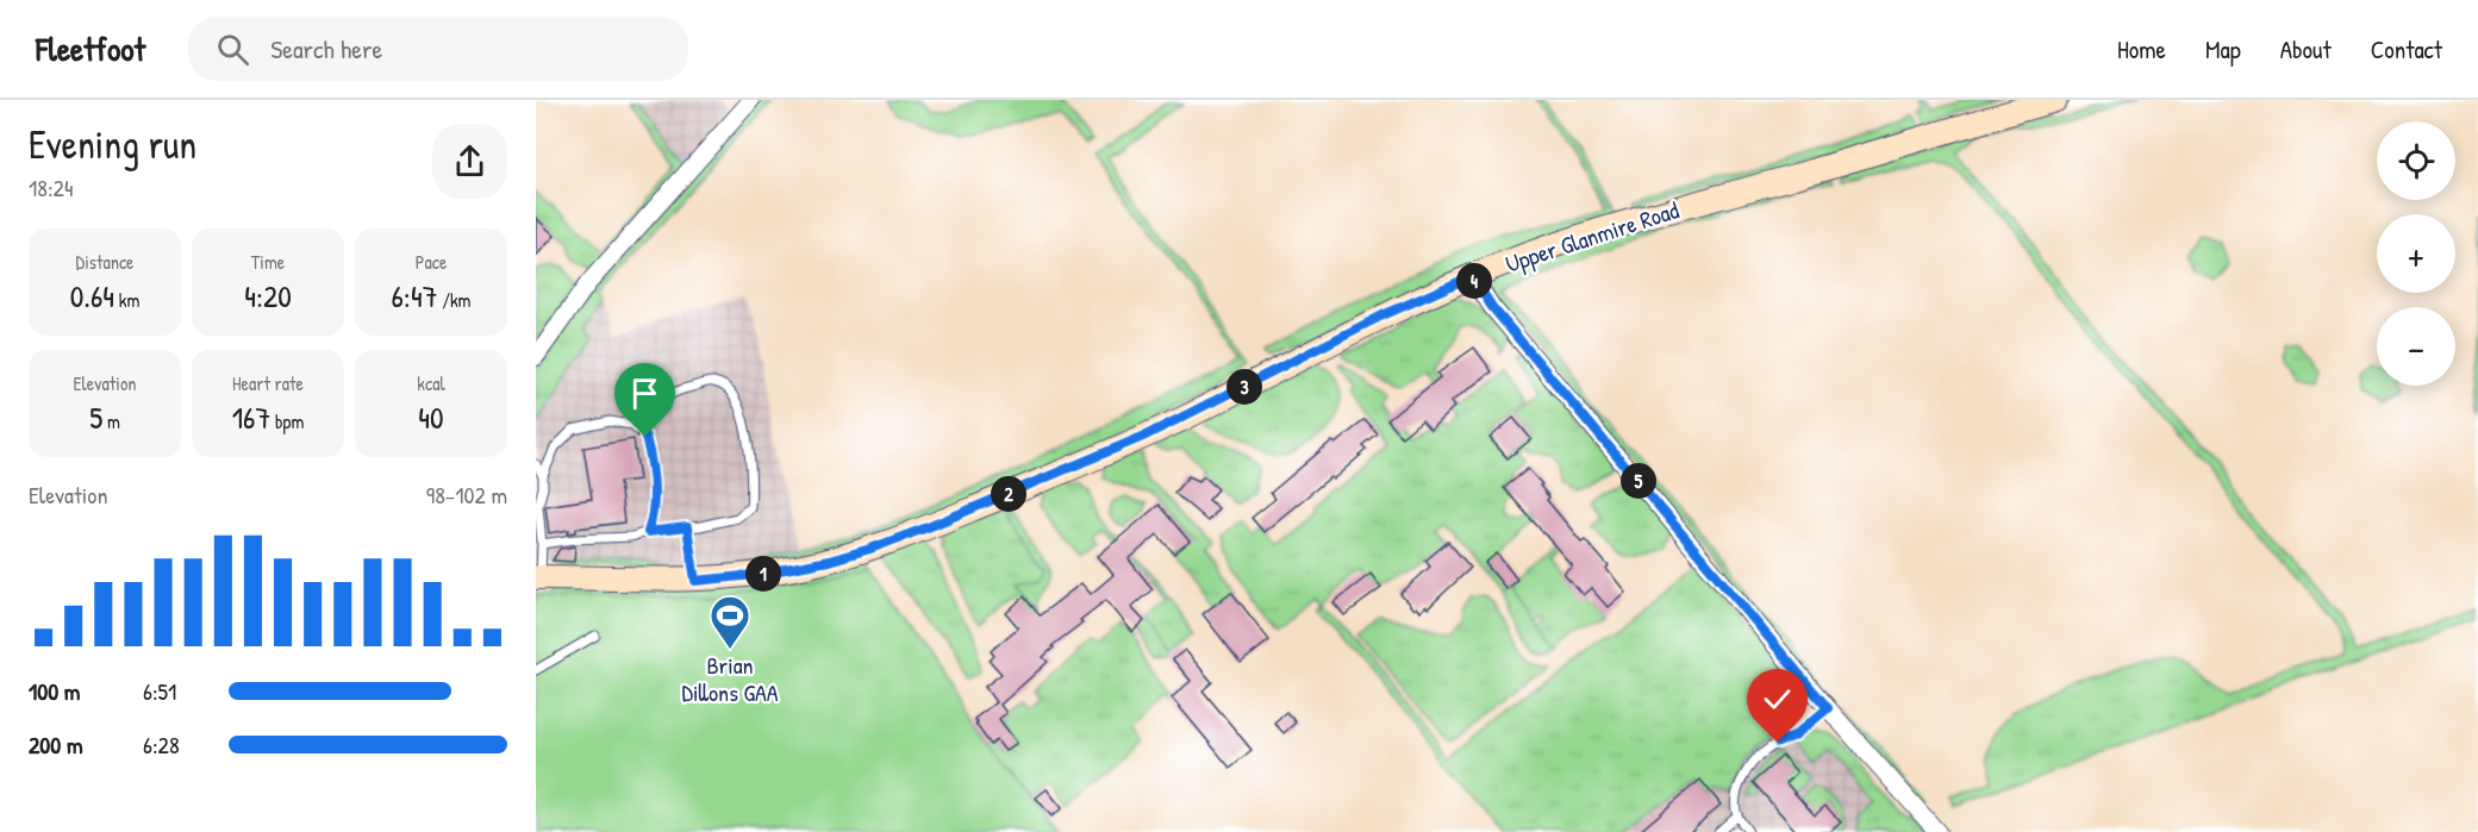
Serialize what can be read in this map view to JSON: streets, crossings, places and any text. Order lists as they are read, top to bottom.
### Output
{
  "streets": {
    "main road": ["Upper Glanmire Road"]
  },
  "places": {
    "sports": ["Brian Dillons GAA"]
  },
  "page": {
    "header": "Fleetfoot",
    "search": "Search here",
    "nav": [
      "Home",
      "Map",
      "About",
      "Contact"
    ],
    "heading": ["Evening run", "18:24"],
    "map_buttons": ["+", "−"],
    "stats": [
      ["Distance", "0.64 km"],
      ["Time", "4:20"],
      ["Pace", "6:47 /km"],
      ["Elevation", "5 m"],
      ["Heart rate", "167 bpm"],
      ["kcal", "40"]
    ],
    "pins": [
      "4",
      "3",
      "5",
      "2",
      "1"
    ],
    "chart": ["Elevation", "98–102 m"],
    "list": [
      {
        "name": "100 m",
        "note": "6:51"
      },
      {
        "name": "200 m",
        "note": "6:28"
      }
    ]
  }
}
